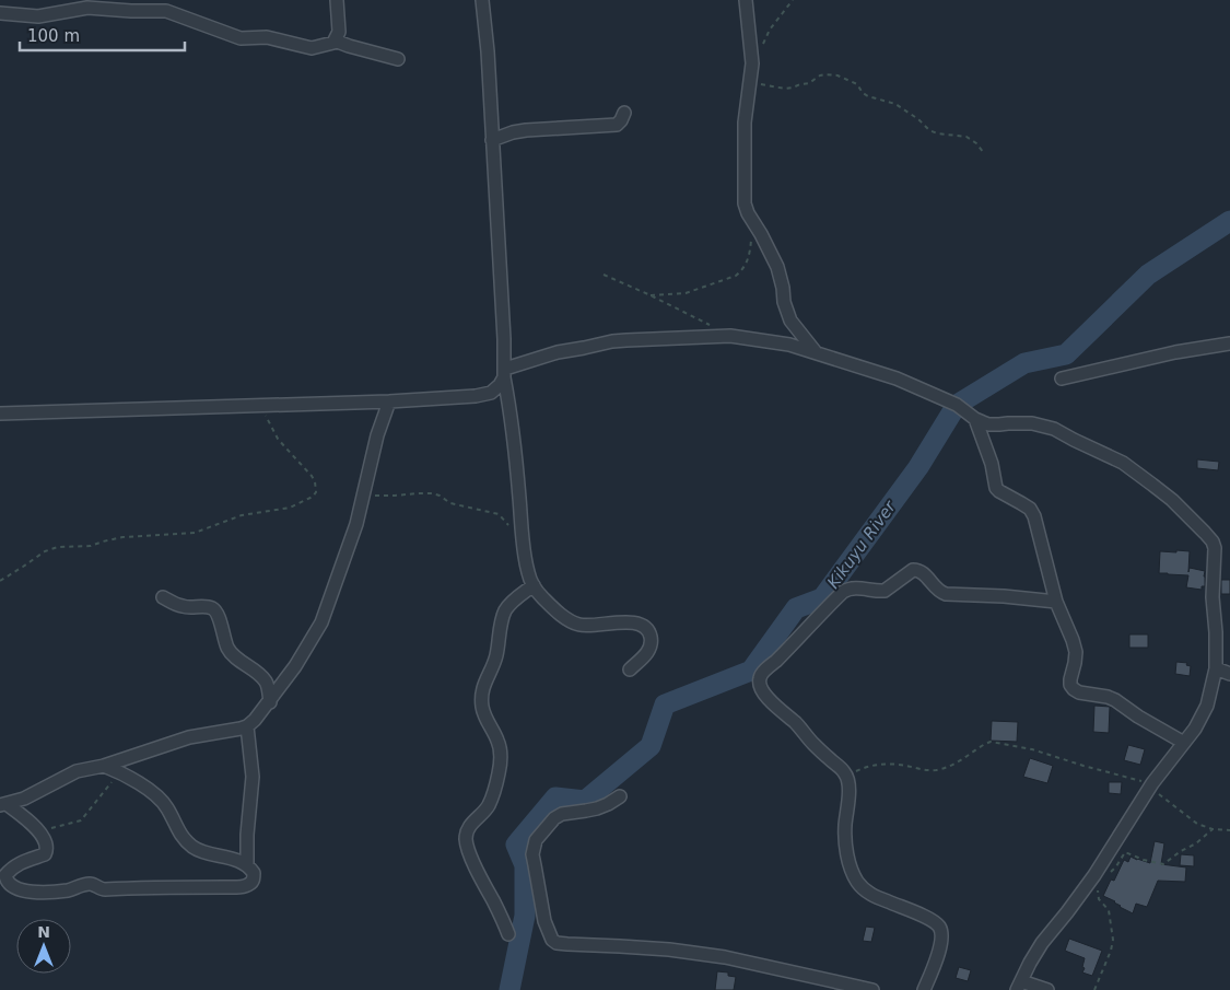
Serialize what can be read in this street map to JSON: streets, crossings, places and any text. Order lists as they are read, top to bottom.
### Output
{
  "water": ["Kikuyu River"],
  "scale_bar": "100 m",
  "north": "top"
}
